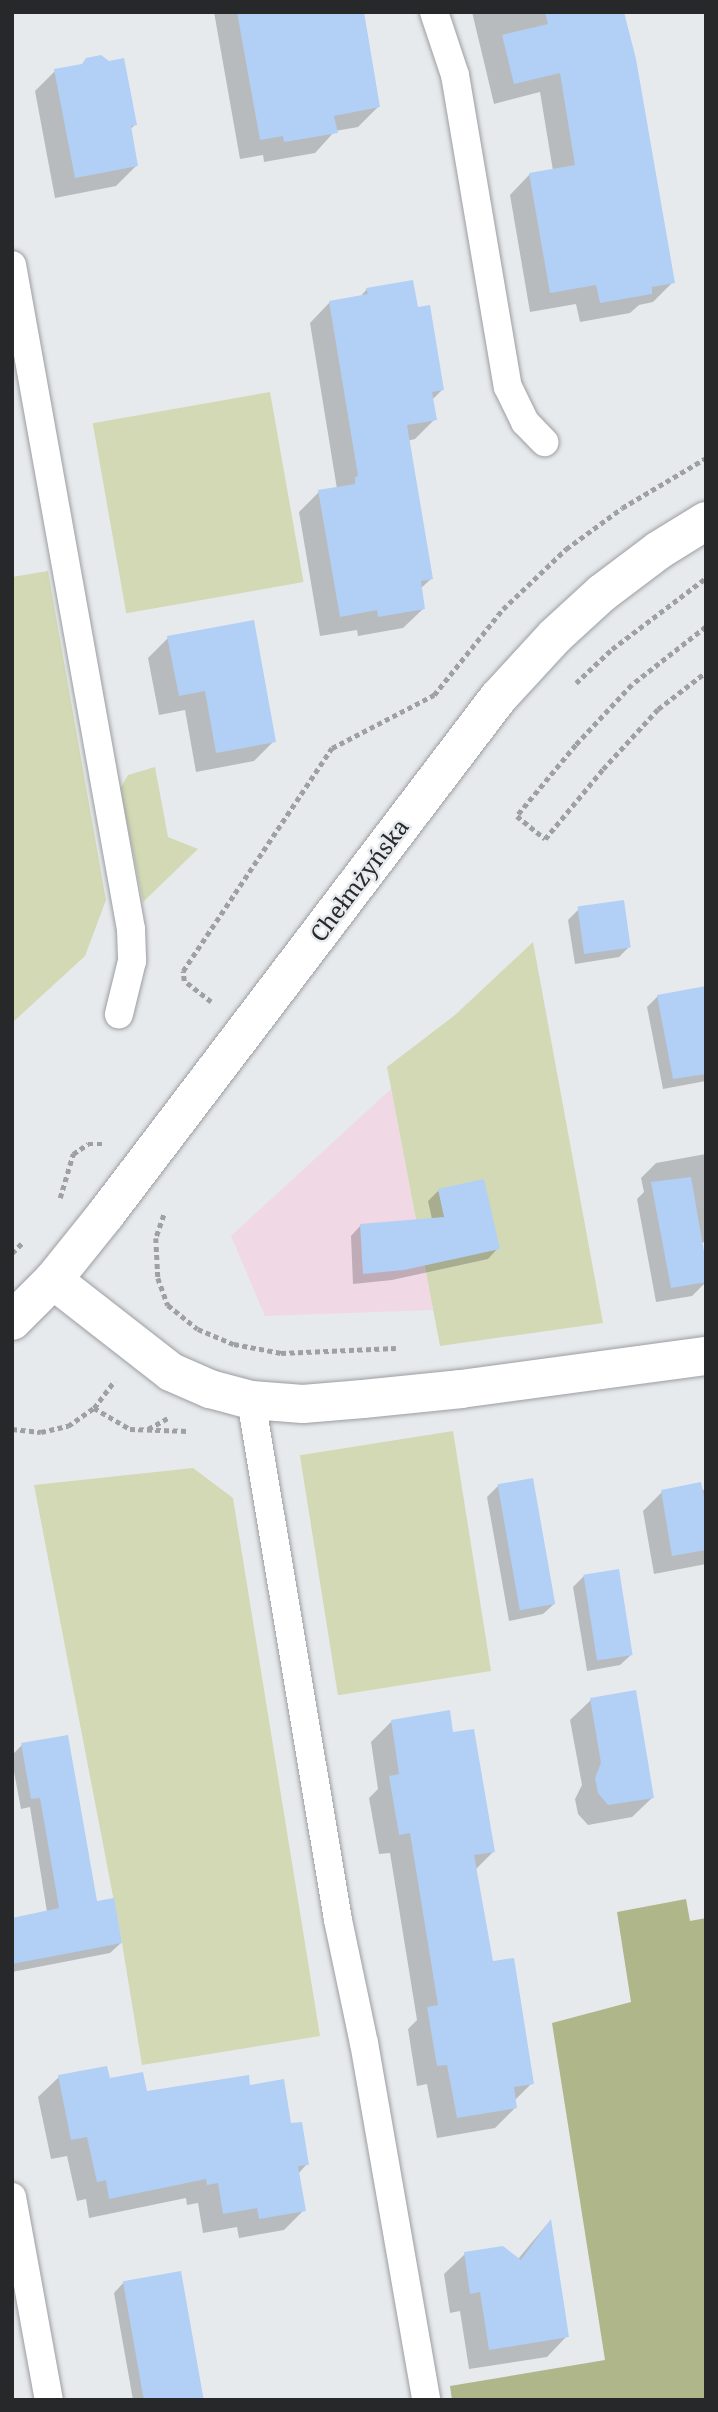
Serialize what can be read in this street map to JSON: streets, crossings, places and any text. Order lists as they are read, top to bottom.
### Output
{
  "streets": {
    "street": ["Chełmżyńska"]
  }
}
